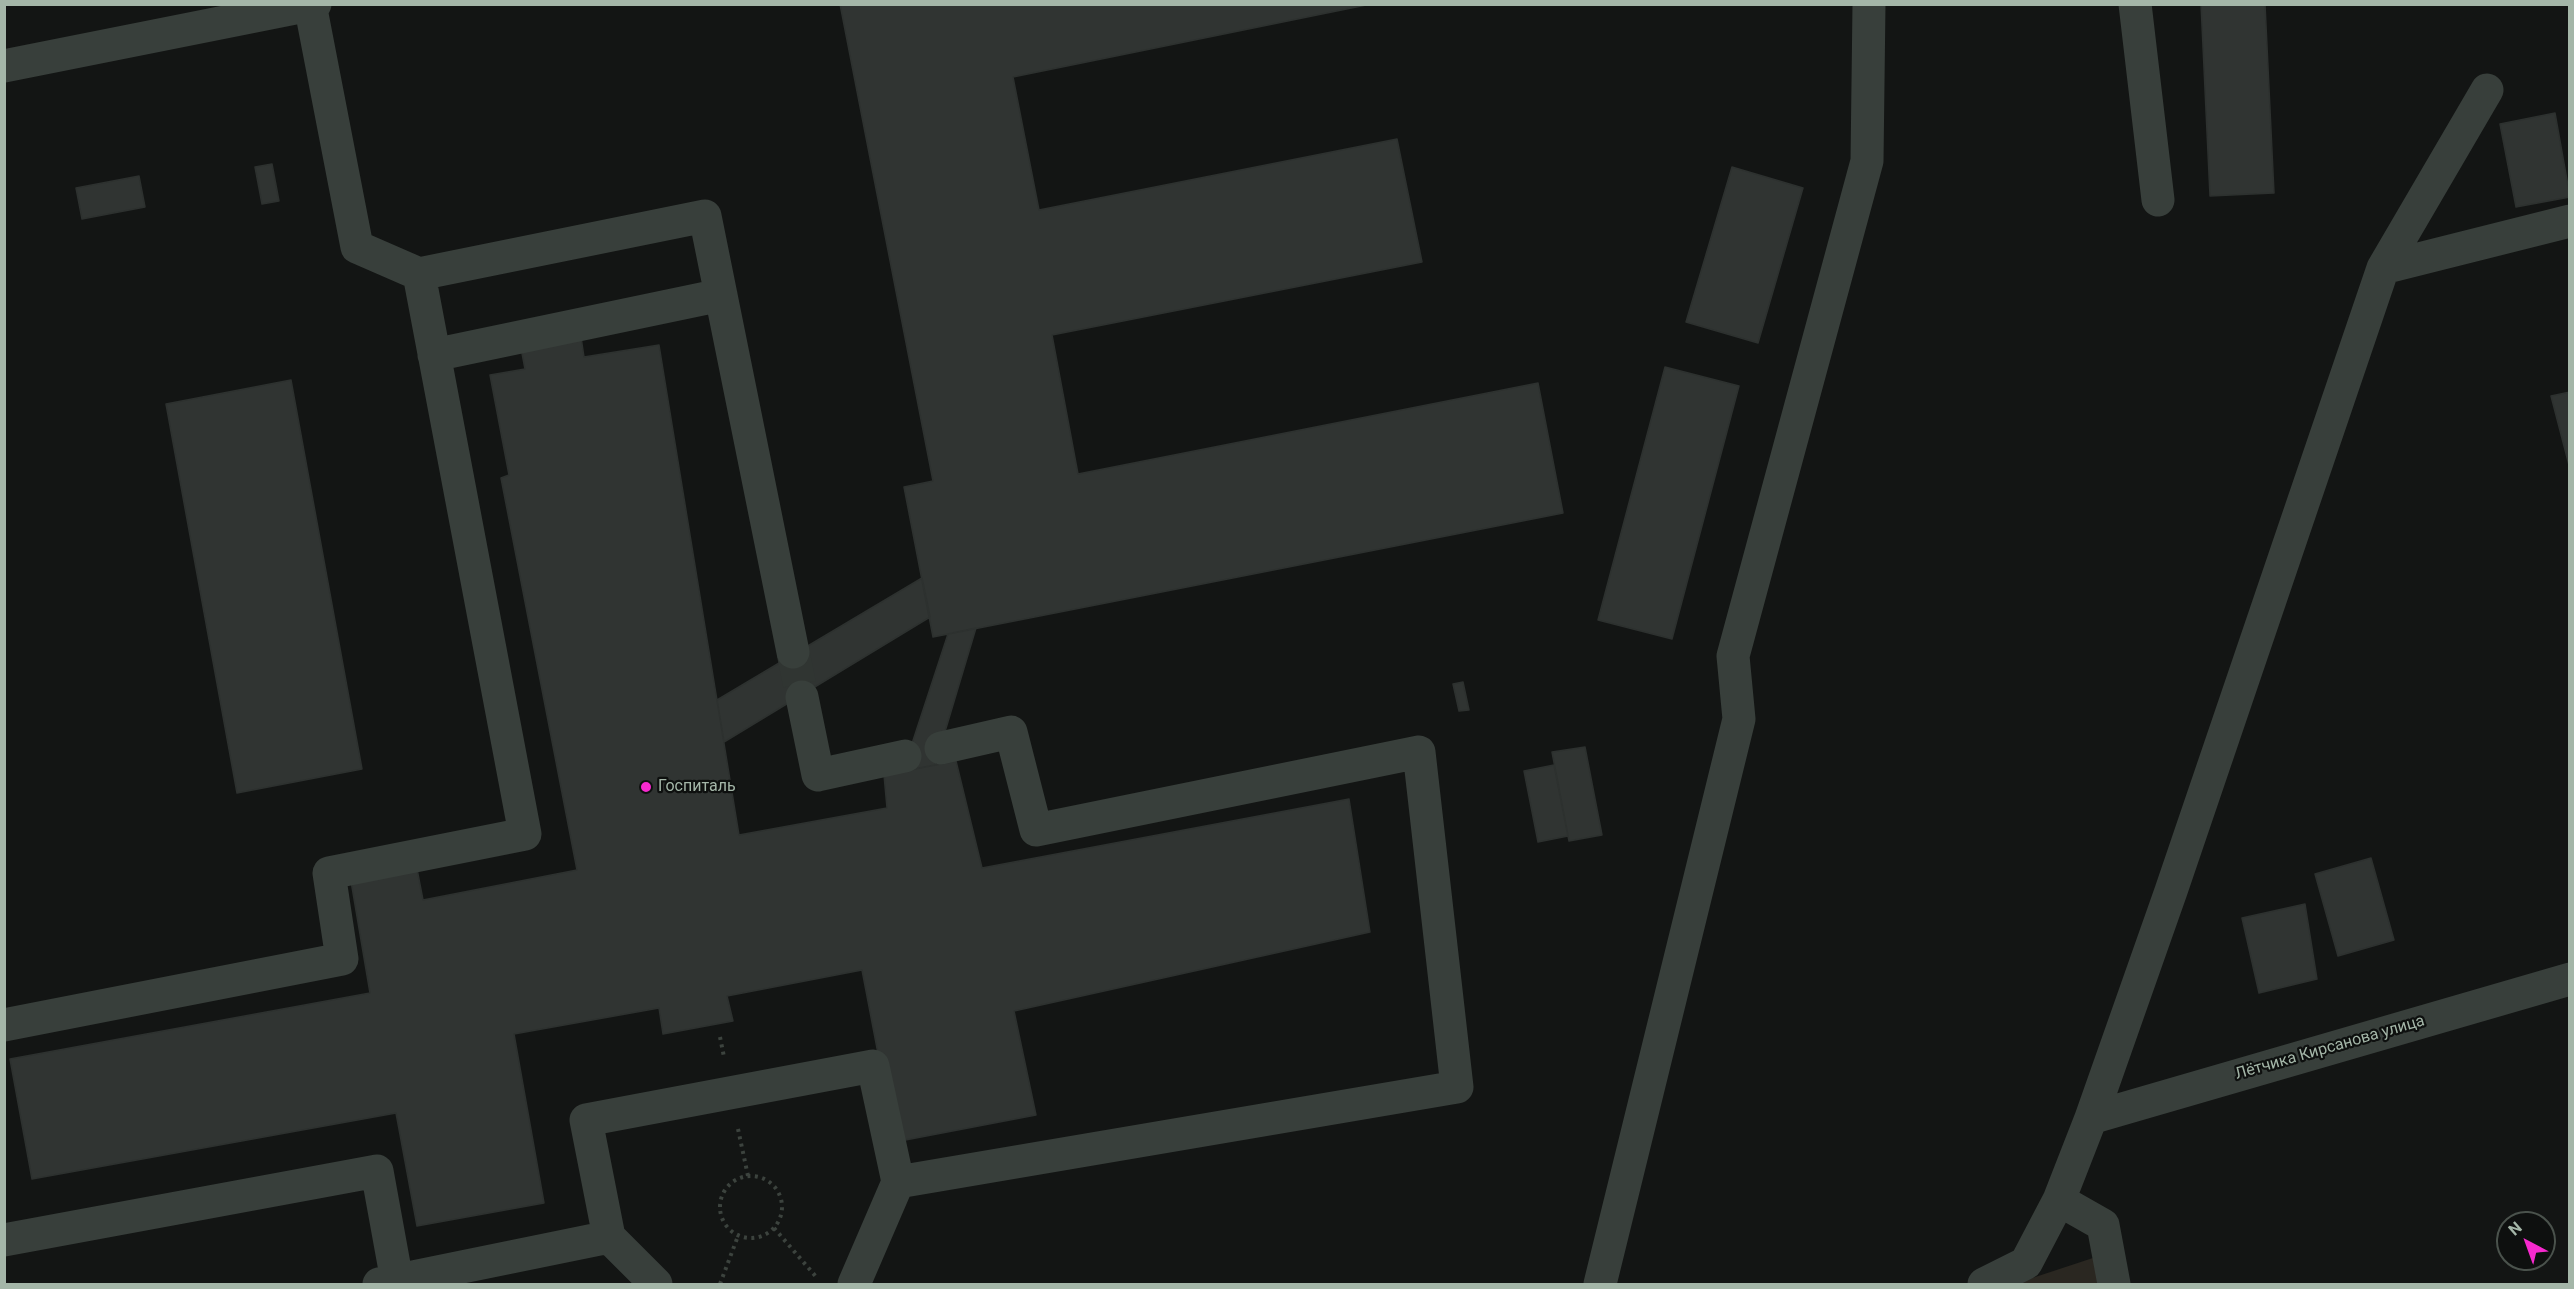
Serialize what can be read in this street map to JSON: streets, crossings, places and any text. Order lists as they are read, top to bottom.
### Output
{
  "streets": {
    "street": ["Лётчика Кирсанова улица"]
  },
  "places": ["Госпиталь"],
  "north": "top left"
}
